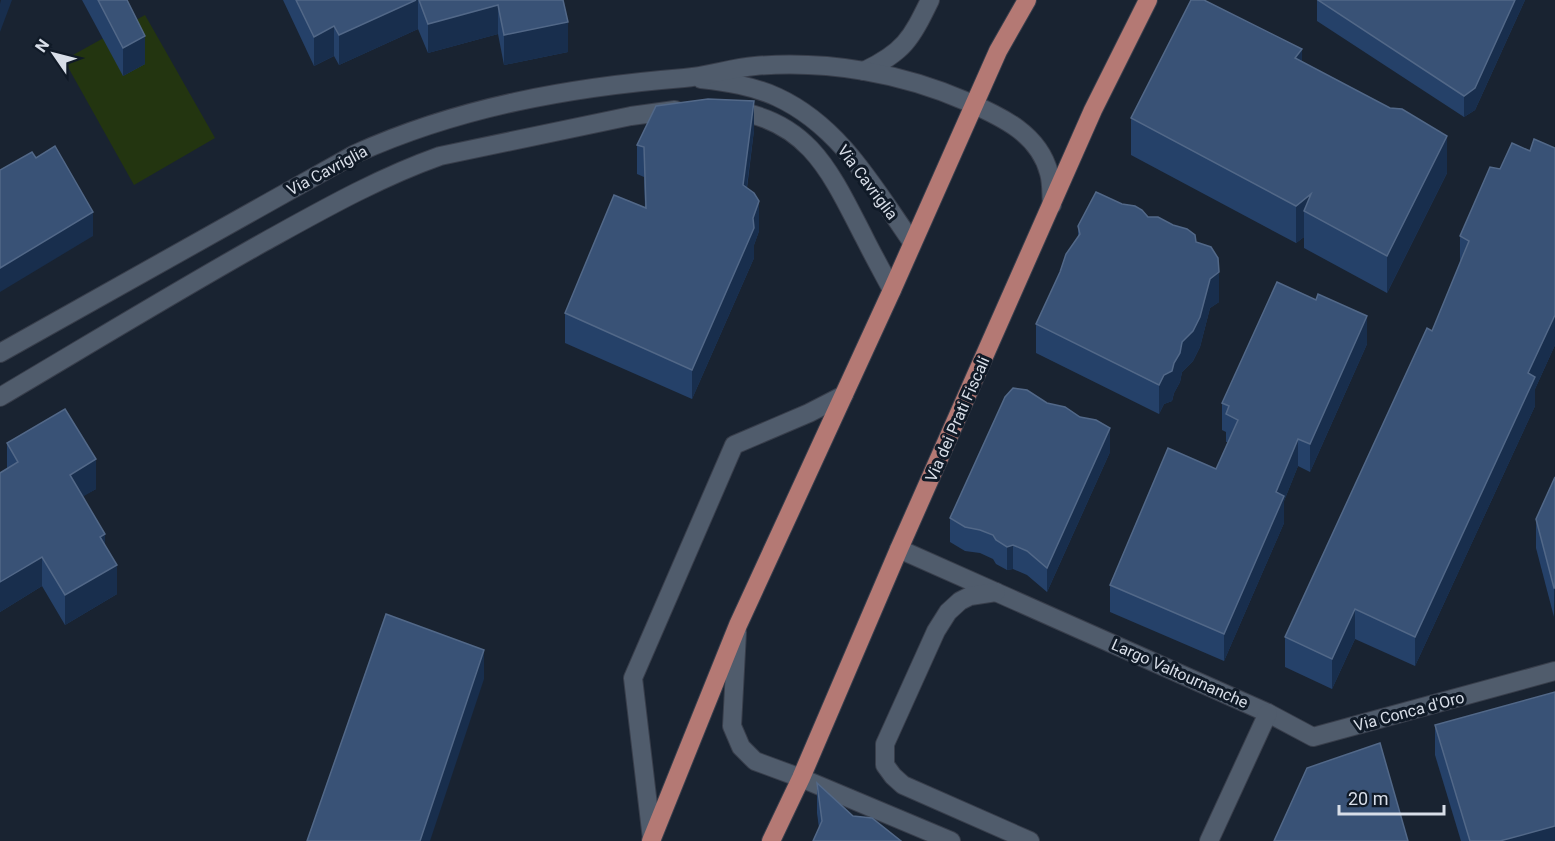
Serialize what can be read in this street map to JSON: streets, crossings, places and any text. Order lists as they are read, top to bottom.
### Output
{
  "streets": {
    "main road": ["Via dei Prati Fiscali"],
    "street": ["Via Cavriglia", "Largo Valtournanche", "Via Conca d'Oro"]
  },
  "crossings": [
    ["Via Cavriglia", "Via dei Prati Fiscali"],
    ["Via dei Prati Fiscali", "Largo Valtournanche"],
    ["Largo Valtournanche", "Via Conca d'Oro"]
  ],
  "scale_bar": "20 m",
  "north": "top left"
}
